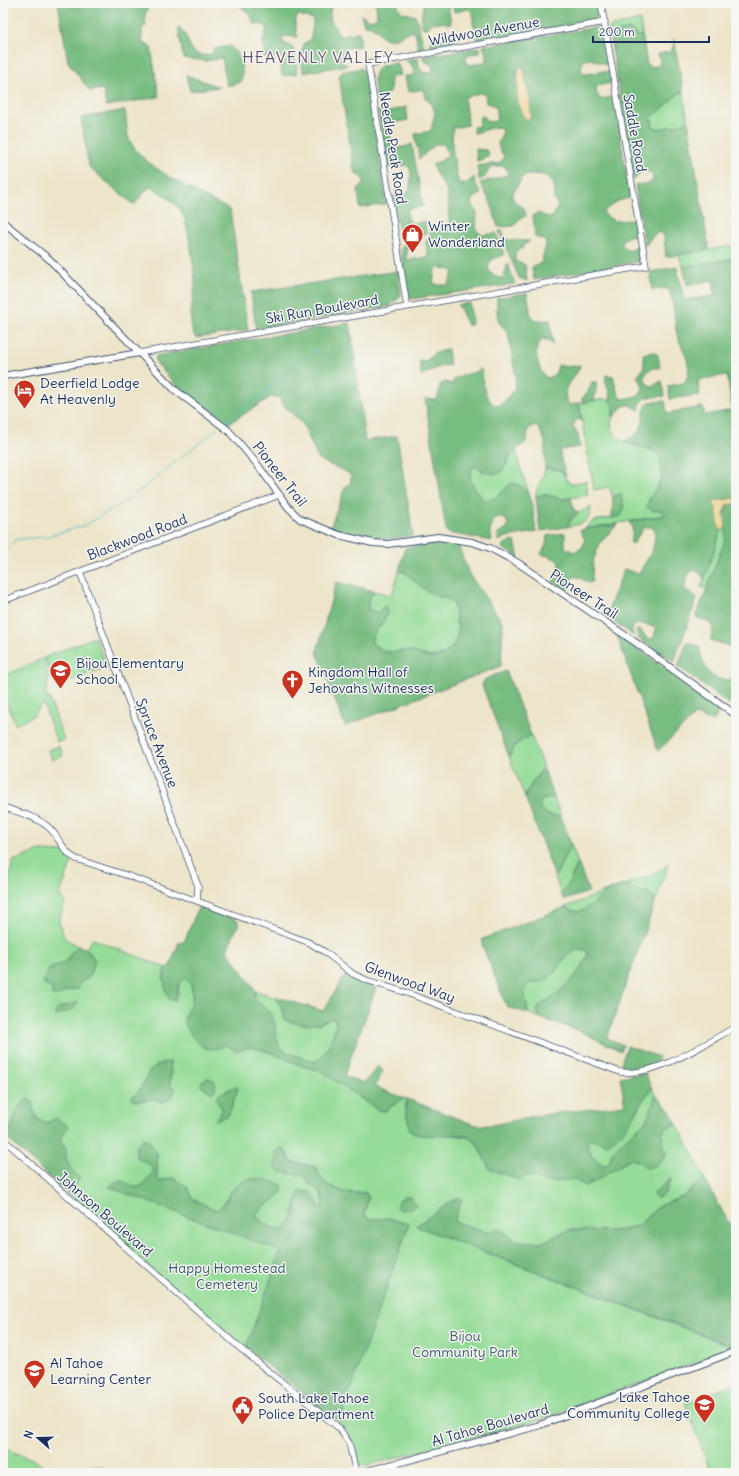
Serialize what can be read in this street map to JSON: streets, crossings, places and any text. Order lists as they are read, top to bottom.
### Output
{
  "streets": {
    "main road": ["Ski Run Boulevard", "Pioneer Trail", "Al Tahoe Boulevard"],
    "street": [
      "Wildwood Avenue",
      "Saddle Road",
      "Needle Peak Road",
      "Blackwood Road",
      "Spruce Avenue",
      "Glenwood Way",
      "Johnson Boulevard"
    ]
  },
  "crossings": [
    ["Wildwood Avenue", "Saddle Road"],
    ["Wildwood Avenue", "Needle Peak Road"],
    ["Saddle Road", "Ski Run Boulevard"],
    ["Needle Peak Road", "Ski Run Boulevard"],
    ["Ski Run Boulevard", "Pioneer Trail"],
    ["Pioneer Trail", "Blackwood Road"],
    ["Blackwood Road", "Spruce Avenue"],
    ["Spruce Avenue", "Glenwood Way"]
  ],
  "districts": ["HEAVENLY VALLEY"],
  "parks": ["Happy Homestead Cemetery", "Bijou Community Park"],
  "places": {
    "shop": ["Winter Wonderland"],
    "hotel": ["Deerfield Lodge At Heavenly"],
    "school or university": ["Bijou Elementary School", "Al Tahoe Learning Center", "Lake Tahoe Community College"],
    "church": ["Kingdom Hall of Jehovahs Witnesses"],
    "public building": ["South Lake Tahoe Police Department"]
  },
  "scale_bar": "200 m",
  "north": "left"
}
